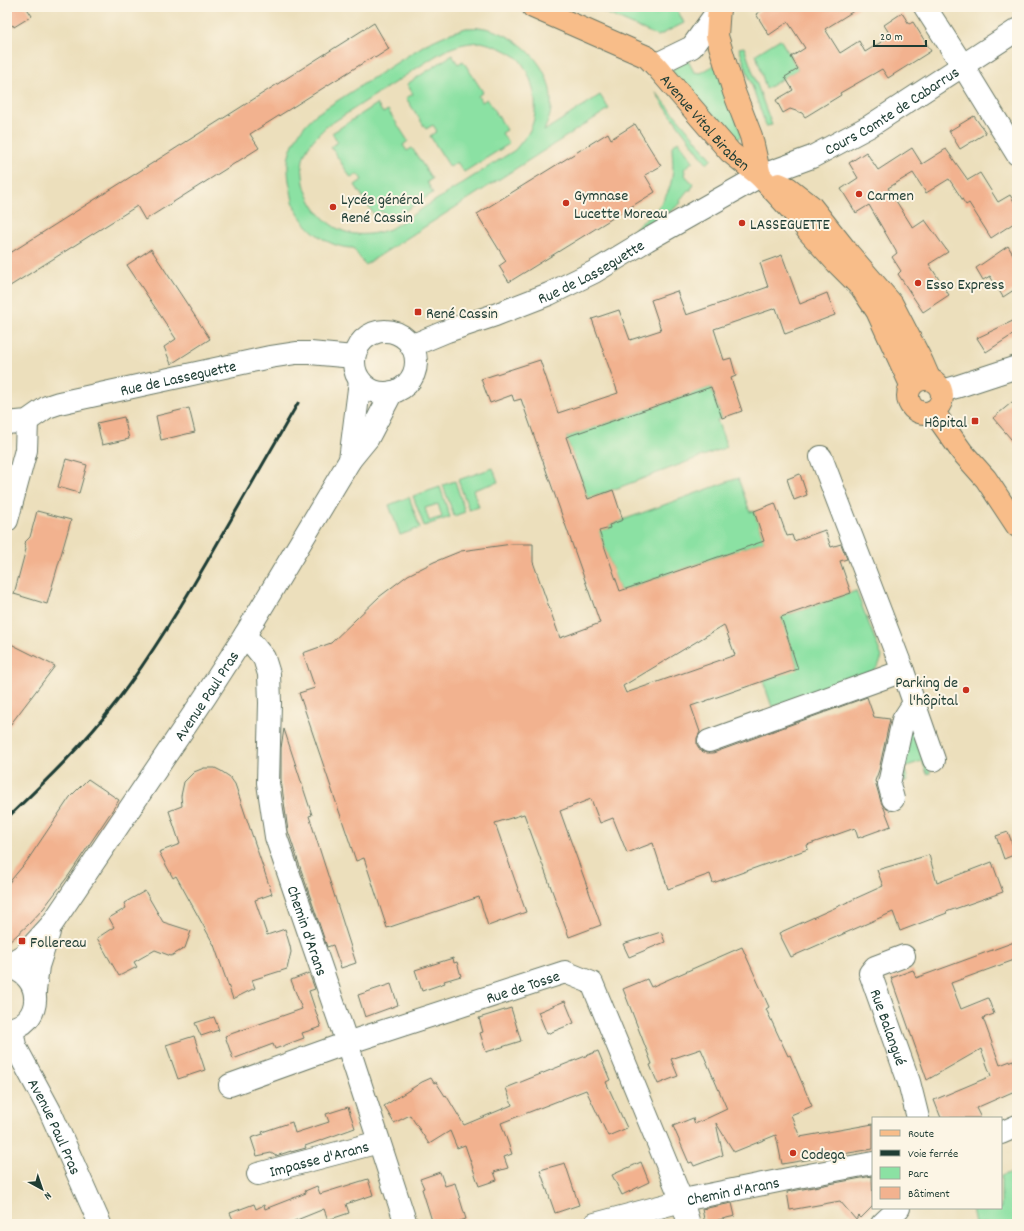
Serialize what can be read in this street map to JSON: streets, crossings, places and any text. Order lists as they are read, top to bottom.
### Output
{
  "streets": {
    "main road": ["Avenue Vital Biraben"],
    "street": [
      "Cours Comte de Cabarrus",
      "Rue de Lasseguette",
      "Avenue Paul Pras",
      "Chemin d'Arans",
      "Rue de Tosse",
      "Rue Balangué",
      "Impasse d'Arans"
    ]
  },
  "crossings": [
    ["Cours Comte de Cabarrus", "Avenue Vital Biraben"],
    ["Cours Comte de Cabarrus", "Rue de Lasseguette"],
    ["Avenue Vital Biraben", "Rue de Lasseguette"],
    ["Rue de Lasseguette", "Avenue Paul Pras"],
    ["Avenue Paul Pras", "Chemin d'Arans"],
    ["Chemin d'Arans", "Rue de Tosse"],
    ["Chemin d'Arans", "Impasse d'Arans"]
  ],
  "places": {
    "other": [
      "Carmen",
      "Gymnase Lucette Moreau",
      "Lycée général René Cassin",
      "LASSEGUETTE",
      "Esso Express",
      "Parking de l'hôpital",
      "Codega"
    ],
    "transit": ["René Cassin", "Hôpital", "Follereau"]
  },
  "legend": [
    "Route",
    "Voie ferrée",
    "Parc",
    "Bâtiment"
  ],
  "scale_bar": "20 m",
  "north": "bottom right"
}
